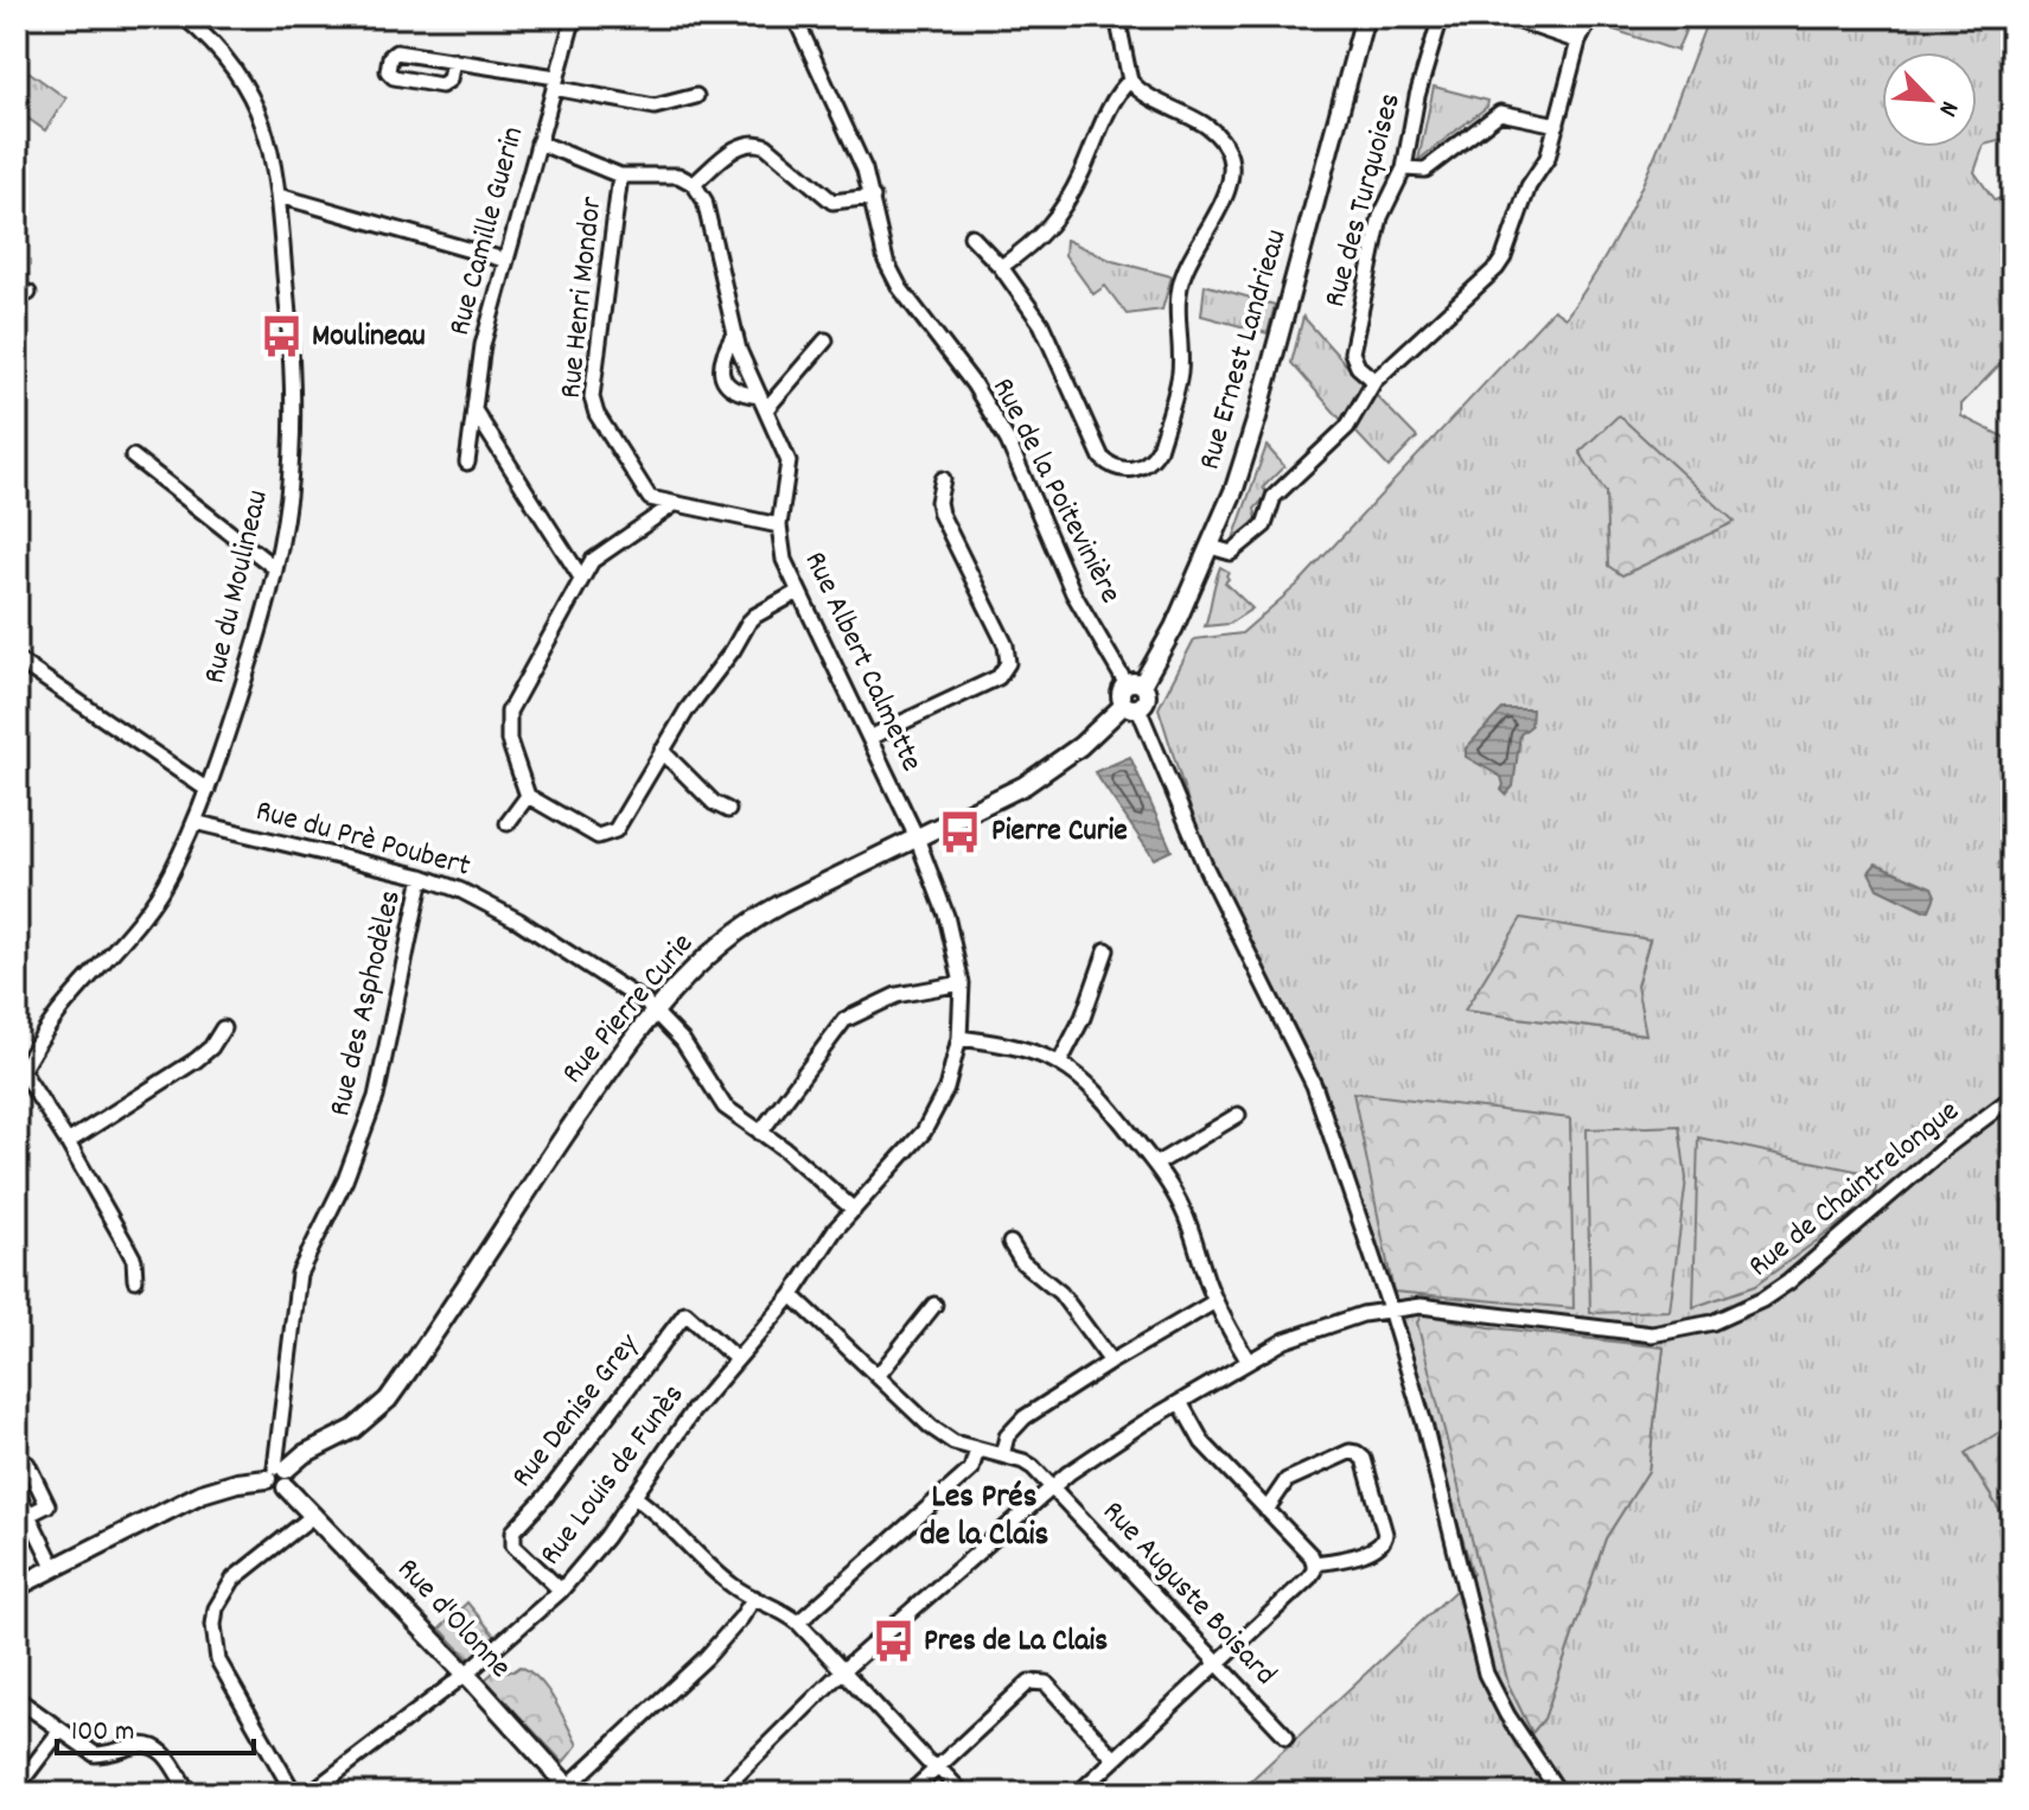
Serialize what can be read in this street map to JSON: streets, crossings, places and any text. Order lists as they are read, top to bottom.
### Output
{
  "streets": {
    "street": [
      "Rue des Turquoises",
      "Rue Camille Guerin",
      "Rue Henri Mondor",
      "Rue Ernest Landrieau",
      "Rue de la Poitevinière",
      "Rue du Moulineau",
      "Rue Albert Calmette",
      "Rue du Prè Poubert",
      "Rue des Asphodèles",
      "Rue Pierre Curie",
      "Rue de Chaintrelongue",
      "Rue Denise Grey",
      "Rue Louis de Funès",
      "Rue Auguste Boisard",
      "Rue d'Olonne"
    ]
  },
  "crossings": [
    ["Rue Ernest Landrieau", "Rue de la Poitevinière"],
    ["Rue Ernest Landrieau", "Rue Pierre Curie"],
    ["Rue du Moulineau", "Rue du Prè Poubert"],
    ["Rue Albert Calmette", "Rue Pierre Curie"],
    ["Rue Albert Calmette", "Rue Louis de Funès"],
    ["Rue du Prè Poubert", "Rue des Asphodèles"],
    ["Rue du Prè Poubert", "Rue Pierre Curie"],
    ["Rue du Prè Poubert", "Rue Louis de Funès"],
    ["Rue des Asphodèles", "Rue Pierre Curie"],
    ["Rue des Asphodèles", "Rue d'Olonne"],
    ["Rue Pierre Curie", "Rue d'Olonne"],
    ["Rue de Chaintrelongue", "Rue Auguste Boisard"],
    ["Rue Denise Grey", "Rue Louis de Funès"],
    ["Rue Louis de Funès", "Rue Auguste Boisard"],
    ["Rue Louis de Funès", "Rue d'Olonne"]
  ],
  "districts": ["Les Prés de la Clais"],
  "places": {
    "bus stop": ["Moulineau", "Pierre Curie", "Pres de La Clais"]
  },
  "scale_bar": "100 m",
  "north": "bottom right"
}
